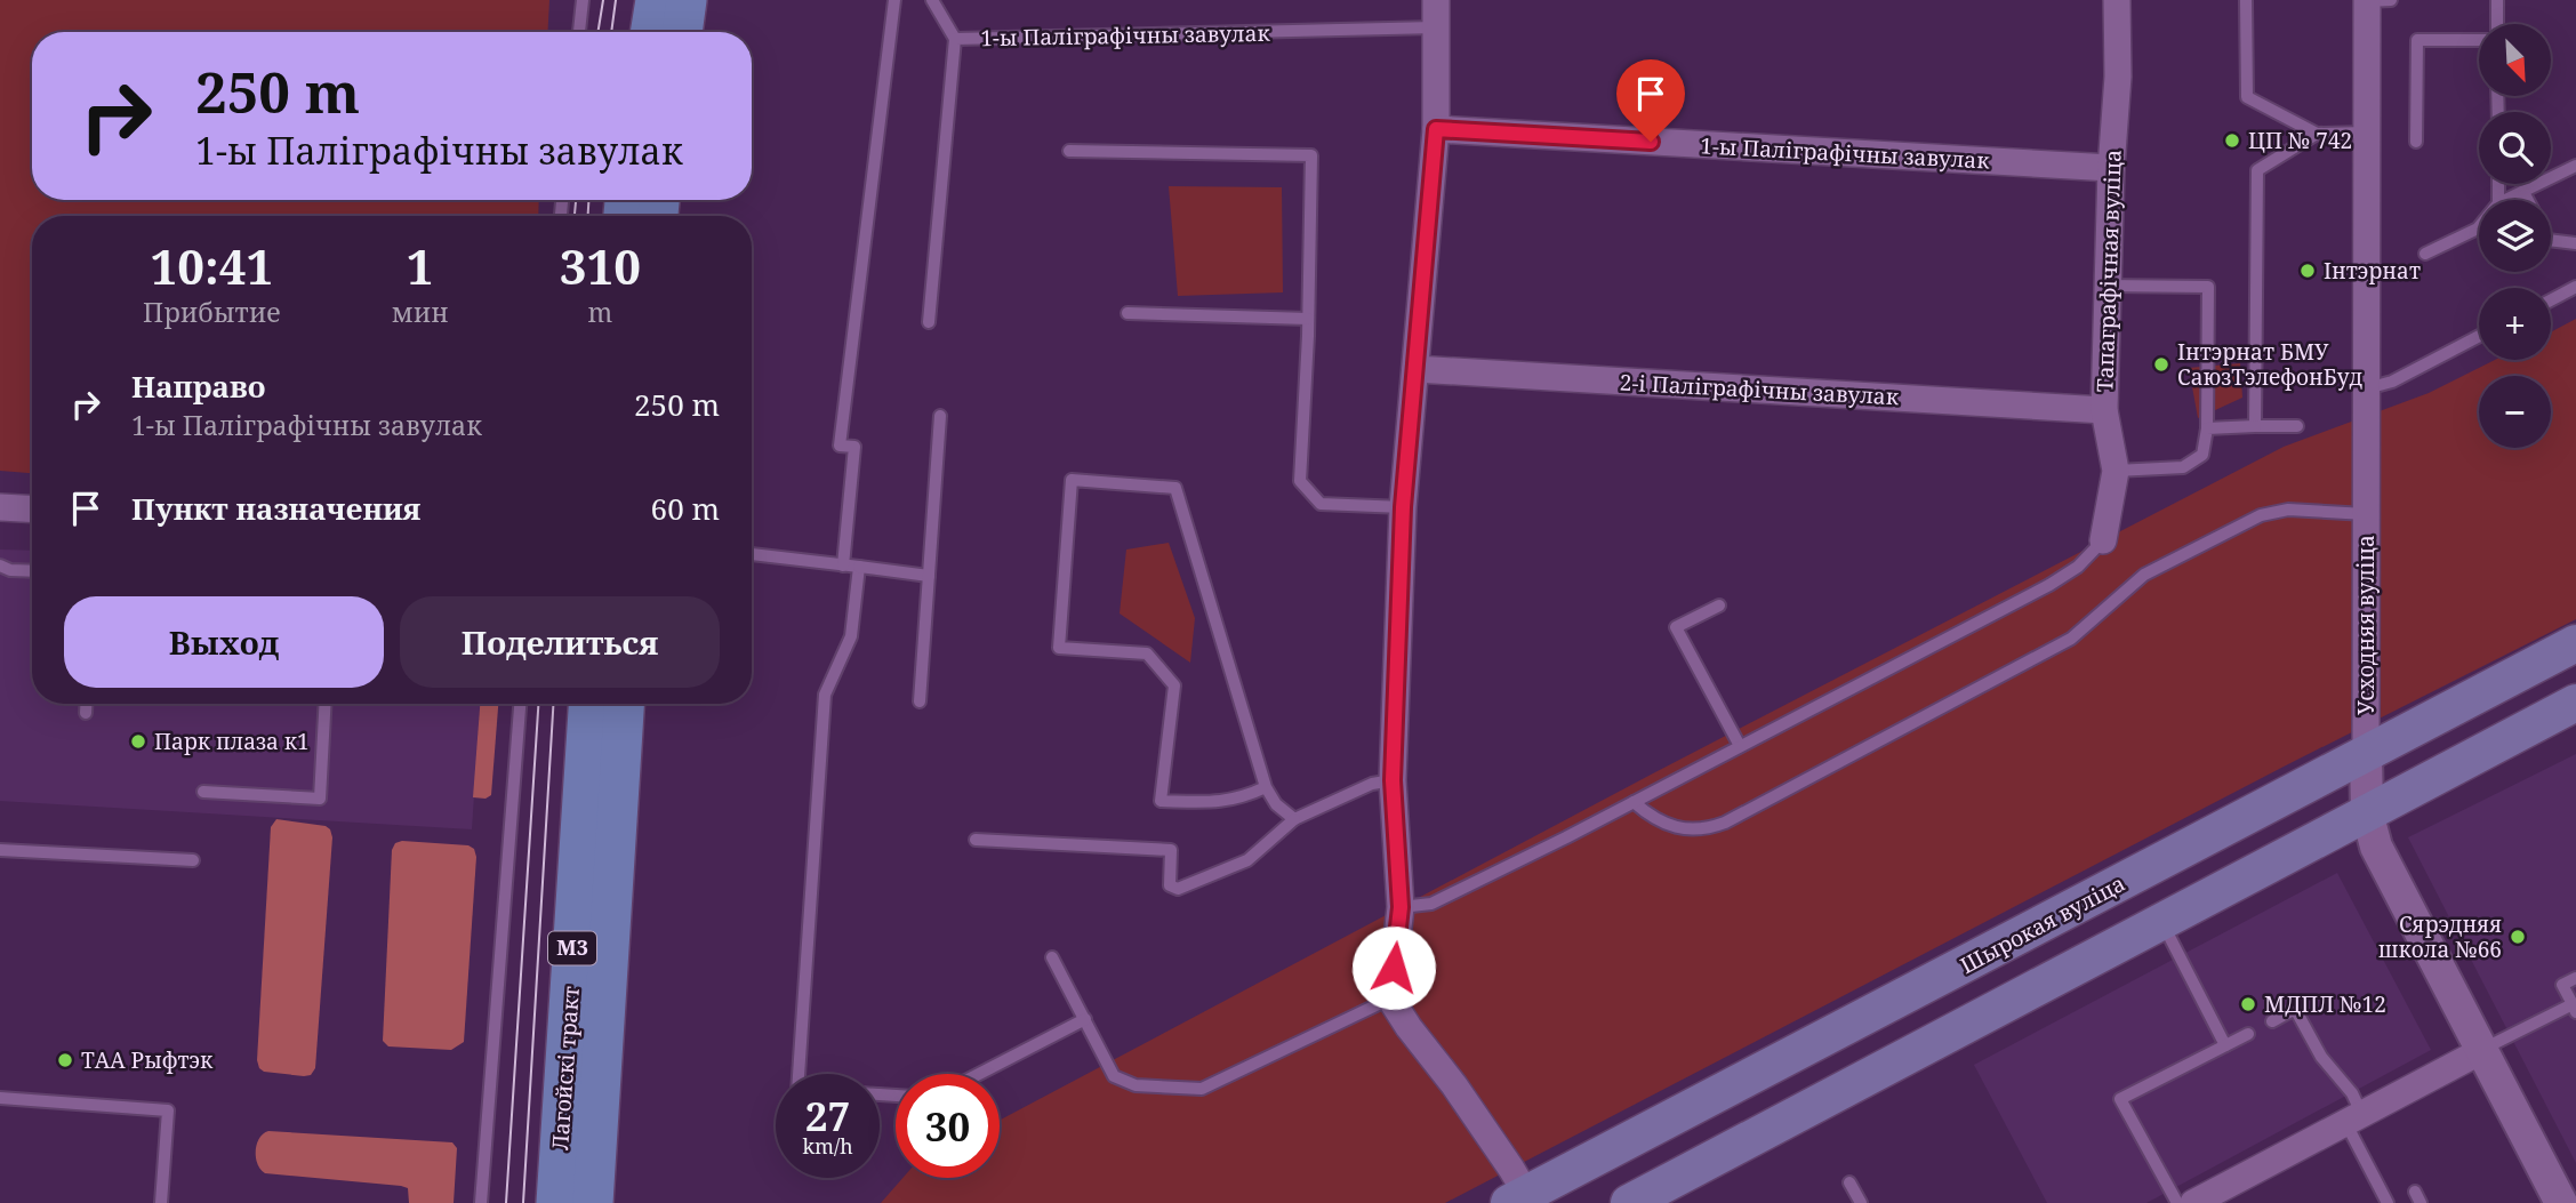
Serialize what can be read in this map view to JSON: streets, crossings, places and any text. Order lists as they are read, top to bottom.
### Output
{
  "streets": {
    "main road": ["Шырокая вуліца", "М3", "Лагойскі тракт"],
    "street": [
      "1-ы Паліграфічны завулак",
      "Тапаграфічная вуліца",
      "2-і Паліграфічны завулак",
      "Усходняя вуліца"
    ]
  },
  "crossings": [
    ["1-ы Паліграфічны завулак", "Тапаграфічная вуліца"],
    ["Тапаграфічная вуліца", "2-і Паліграфічны завулак"],
    ["Усходняя вуліца", "Шырокая вуліца"]
  ],
  "places": [
    "ЦП № 742",
    "Інтэрнат",
    "Інтэрнат БМУ СаюзТэлефонБуд",
    "Парк плаза к1",
    "Сярэдняя школа №66",
    "МДПЛ №12",
    "ТАА Рыфтэк"
  ],
  "north": "bottom right",
  "page": {
    "map_buttons": ["+", "−"],
    "turn": ["250 m", "1-ы Паліграфічны завулак"],
    "eta": [
      "10:41",
      "Прибытие",
      "1",
      "мин",
      "310",
      "m"
    ],
    "list": [
      {
        "name": "Направо",
        "note": "1-ы Паліграфічны завулак",
        "value": "250 m"
      },
      {
        "name": "Пункт назначения",
        "value": "60 m"
      }
    ],
    "buttons": ["Выход", "Поделиться"],
    "speed": "27 km/h",
    "limit": "30"
  }
}
